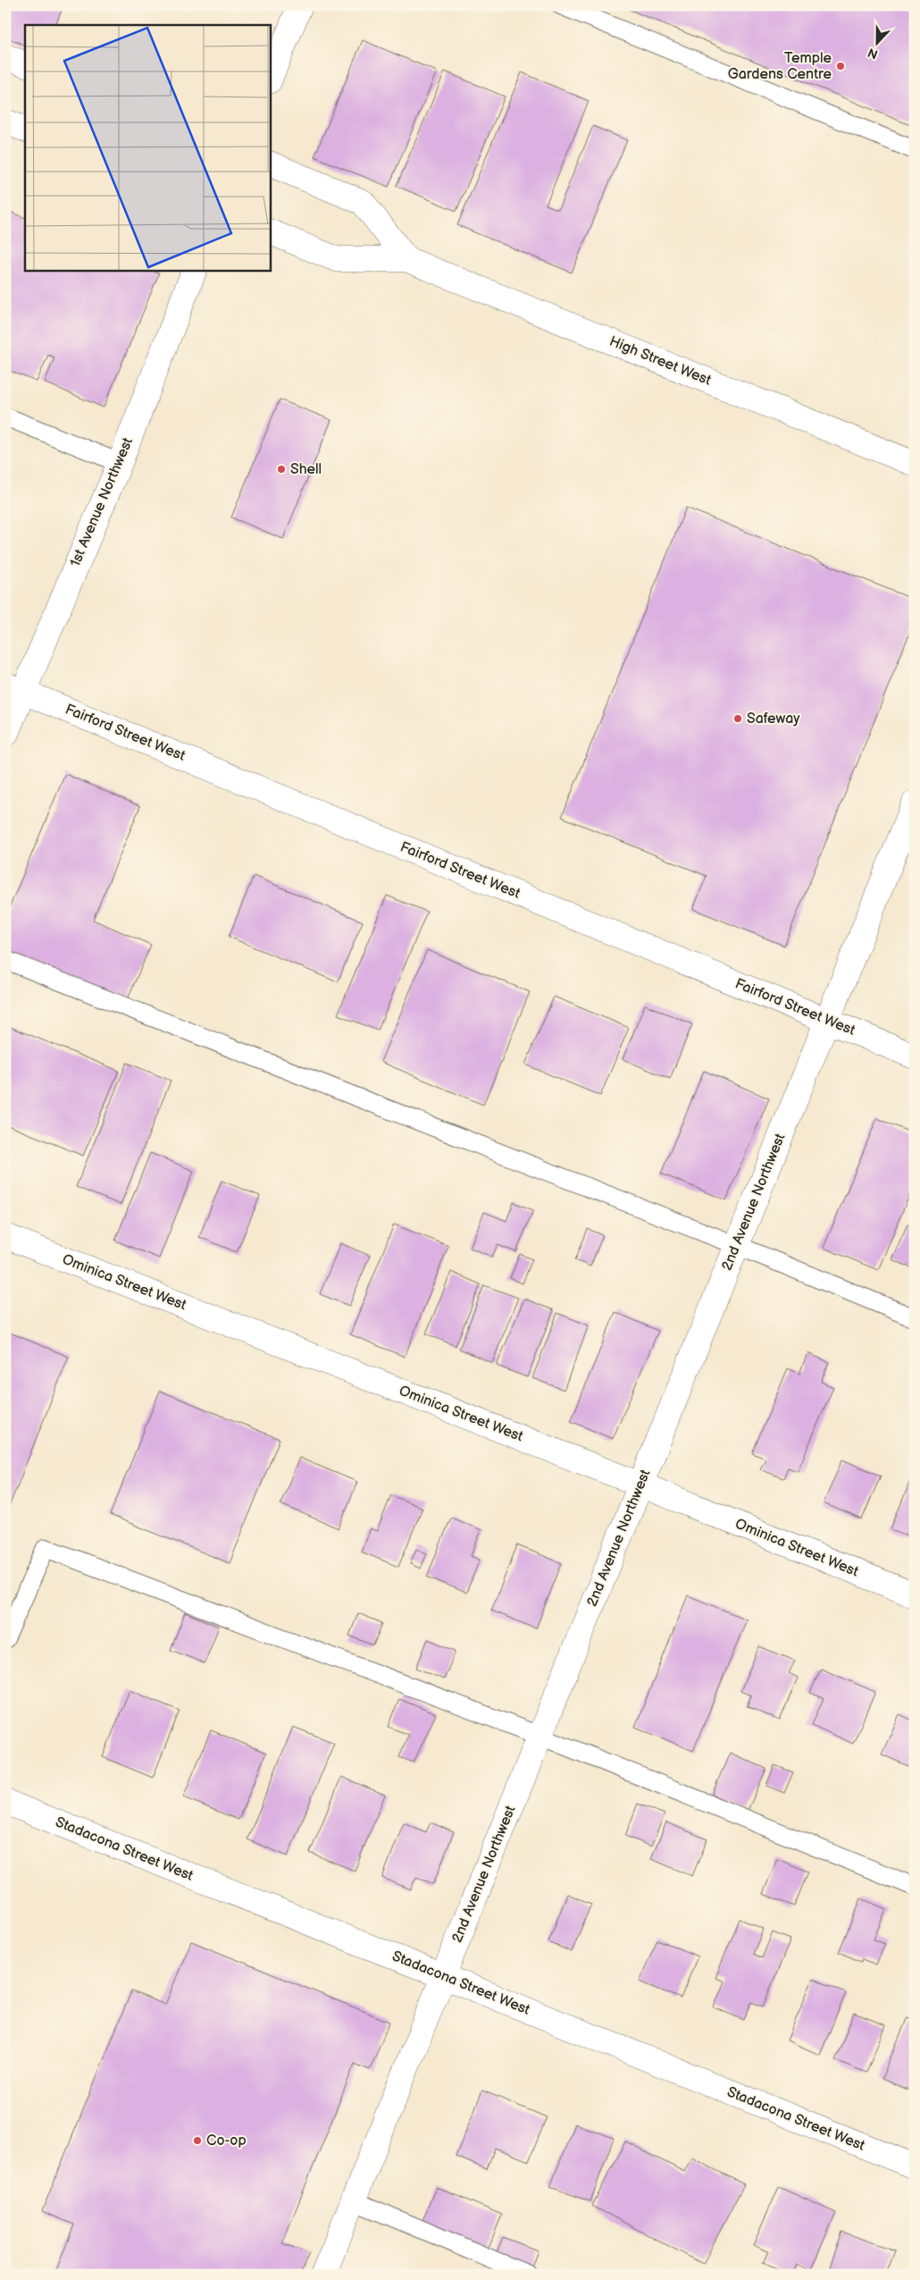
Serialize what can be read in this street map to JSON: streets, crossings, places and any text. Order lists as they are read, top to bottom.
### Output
{
  "streets": {
    "street": [
      "High Street West",
      "1st Avenue Northwest",
      "Fairford Street West",
      "2nd Avenue Northwest",
      "Ominica Street West",
      "Stadacona Street West"
    ]
  },
  "crossings": [
    ["1st Avenue Northwest", "Fairford Street West"],
    ["Fairford Street West", "2nd Avenue Northwest"],
    ["2nd Avenue Northwest", "Ominica Street West"],
    ["2nd Avenue Northwest", "Stadacona Street West"]
  ],
  "places": [
    "Temple Gardens Centre",
    "Shell",
    "Safeway",
    "Co-op"
  ],
  "north": "bottom"
}
